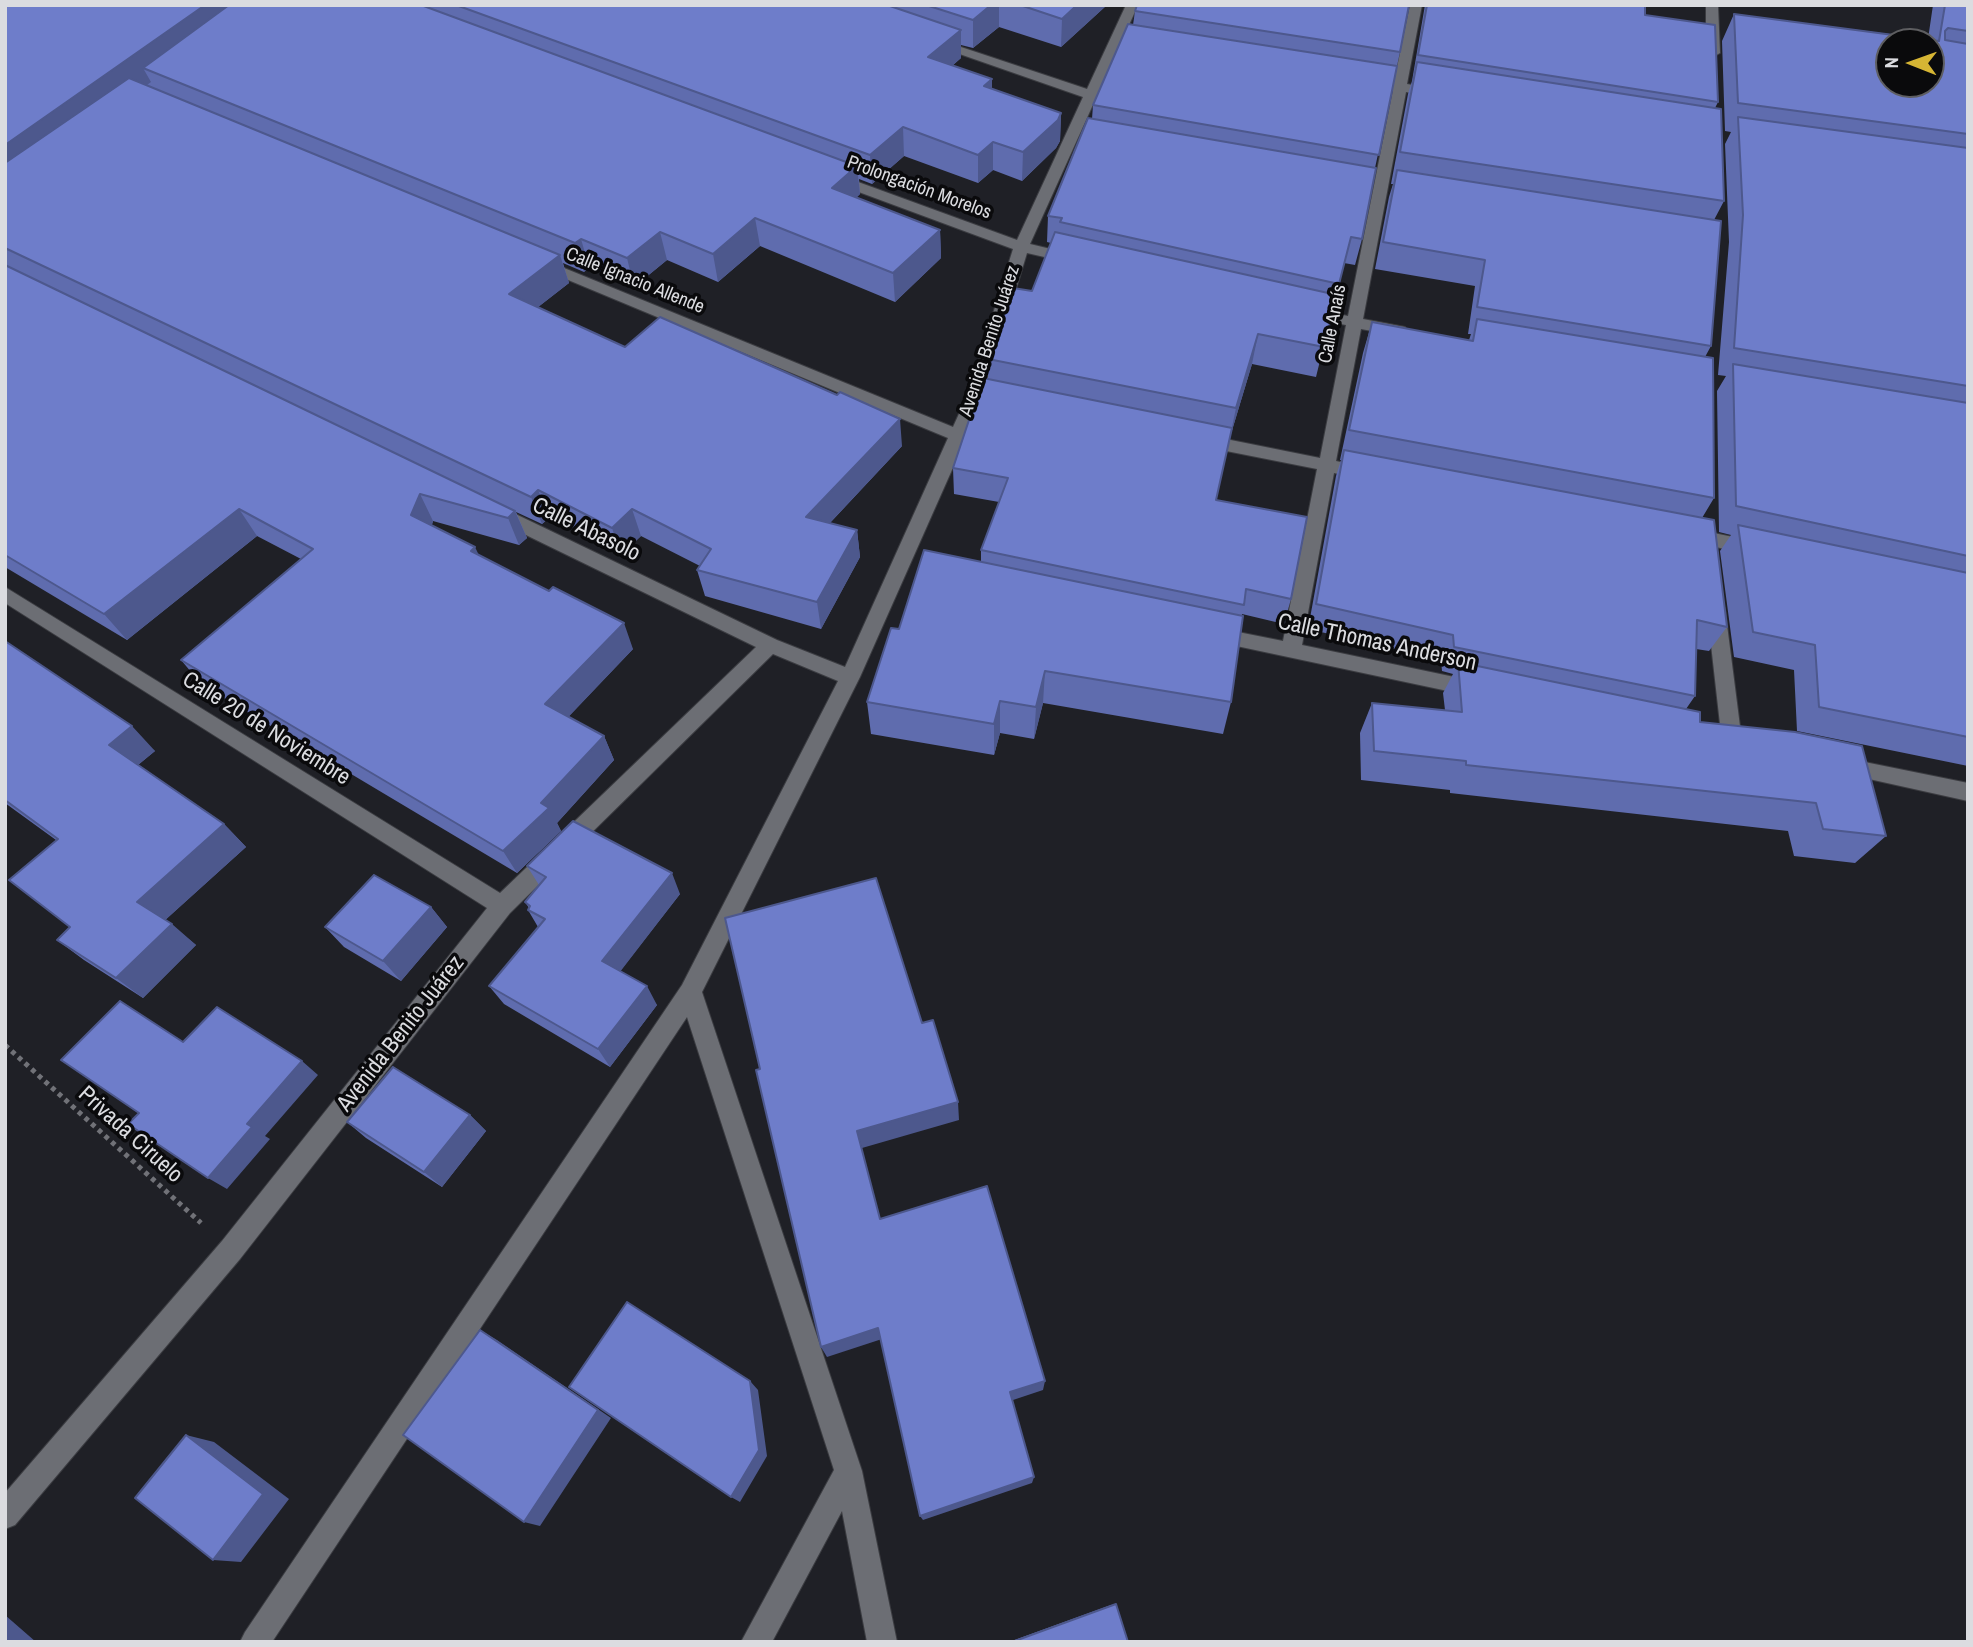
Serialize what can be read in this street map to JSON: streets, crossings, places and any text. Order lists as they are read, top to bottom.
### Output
{
  "streets": {
    "street": [
      "Prolongación Morelos",
      "Calle Ignacio Allende",
      "Calle Anaís",
      "Avenida Benito Juárez",
      "Calle Abasolo",
      "Calle Thomas Anderson",
      "Calle 20 de Noviembre"
    ],
    "path": ["Privada Ciruelo"]
  },
  "crossings": [
    ["Prolongación Morelos", "Avenida Benito Juárez"],
    ["Calle Ignacio Allende", "Avenida Benito Juárez"],
    ["Calle Anaís", "Calle Thomas Anderson"],
    ["Avenida Benito Juárez", "Calle Abasolo"],
    ["Avenida Benito Juárez", "Calle 20 de Noviembre"],
    ["Avenida Benito Juárez", "Privada Ciruelo"]
  ],
  "north": "left"
}
